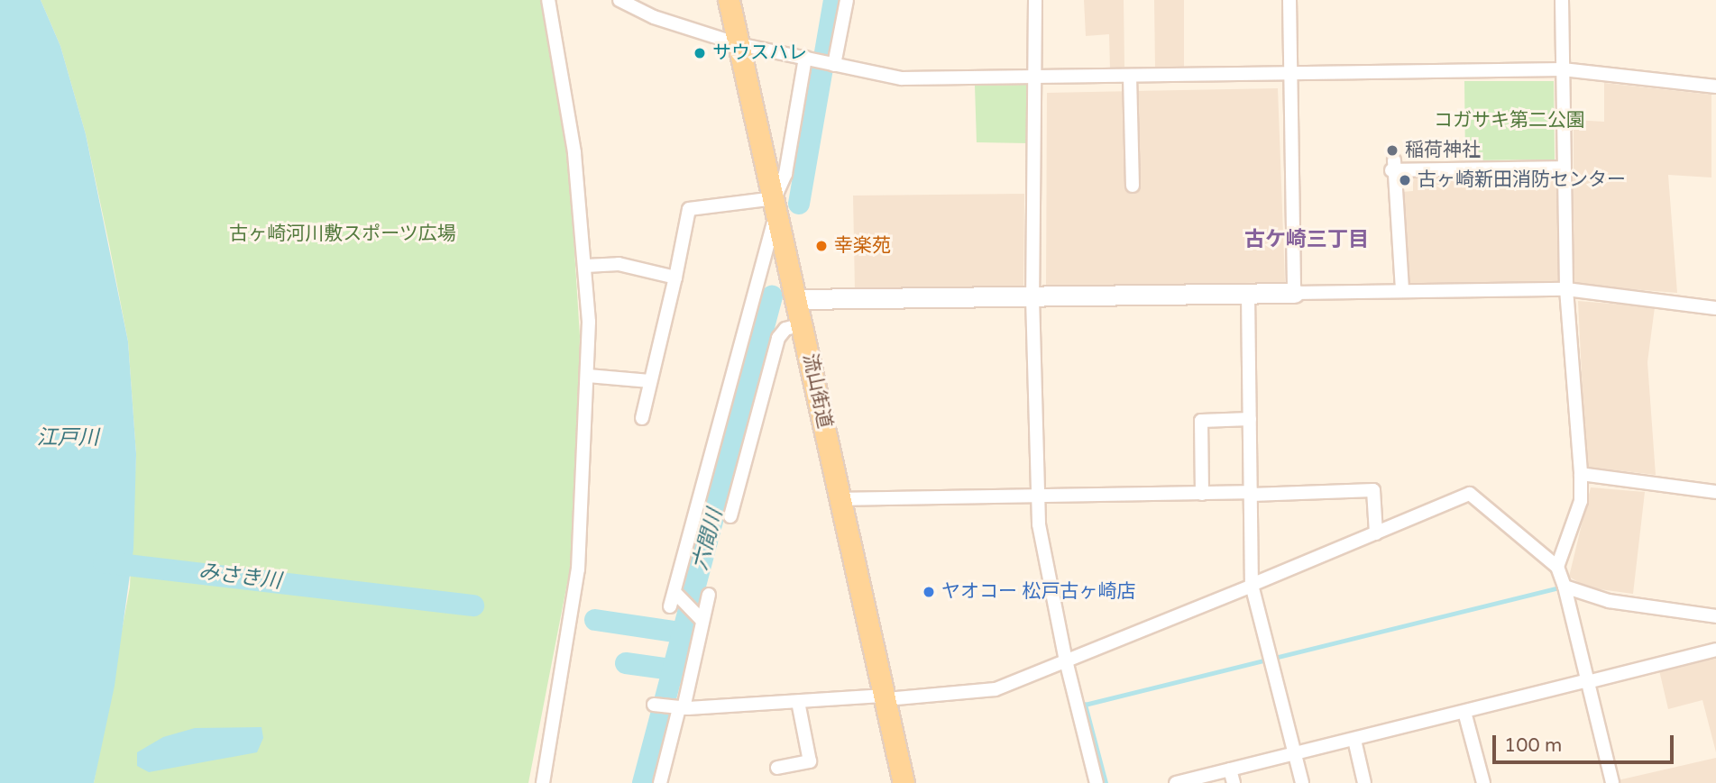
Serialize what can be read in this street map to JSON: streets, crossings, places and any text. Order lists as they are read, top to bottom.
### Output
{
  "streets": {
    "main road": ["流山街道"]
  },
  "districts": ["古ケ崎三丁目"],
  "water": ["江戸川", "六間川", "みさき川"],
  "parks": ["コガサキ第二公園", "古ヶ崎河川敷スポーツ広場"],
  "places": [
    "サウスハレ",
    "稲荷神社",
    "古ヶ崎新田消防センター",
    "幸楽苑",
    "ヤオコー 松戸古ヶ崎店"
  ],
  "scale_bar": "100 m"
}
